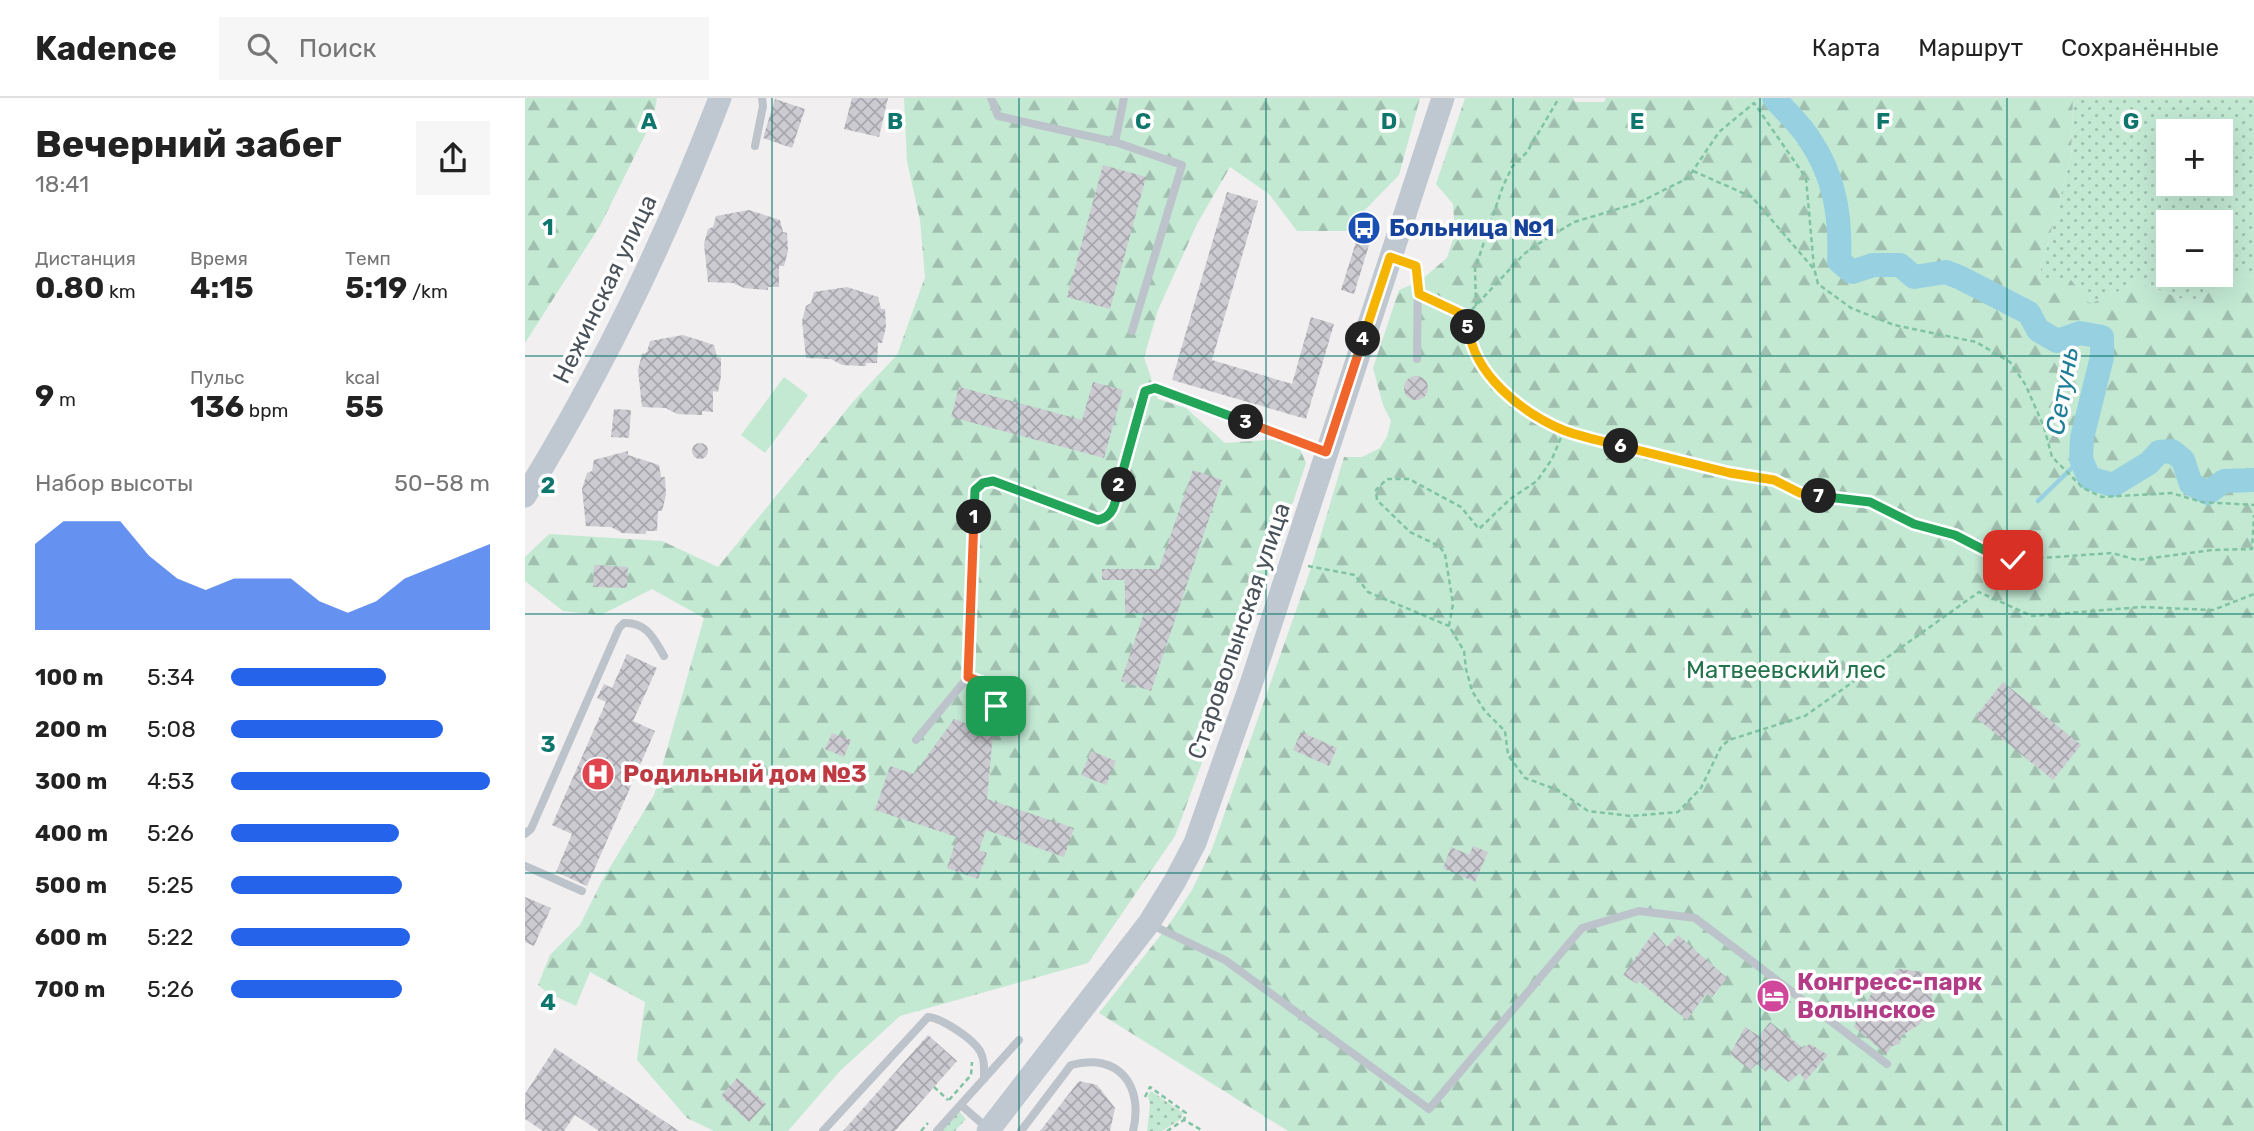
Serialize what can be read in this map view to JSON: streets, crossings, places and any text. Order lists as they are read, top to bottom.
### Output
{
  "streets": {
    "street": ["Нежинская улица", "Староволынская улица"]
  },
  "water": ["Сетунь"],
  "parks": ["Матвеевский лес"],
  "places": {
    "bus stop": ["Больница №1"],
    "hospital": ["Родильный дом №3"],
    "hotel": ["Конгресс-парк Волынское"]
  },
  "page": {
    "header": "Kadence",
    "search": "Поиск",
    "nav": ["Карта", "Маршрут", "Сохранённые"],
    "heading": ["Вечерний забег", "18:41"],
    "map_buttons": ["+", "−"],
    "stats": [
      ["Дистанция", "0.80 km"],
      ["Время", "4:15"],
      ["Темп", "5:19 /km"],
      ["9 m"],
      ["Пульс", "136 bpm"],
      ["kcal", "55"]
    ],
    "pins": [
      "5",
      "4",
      "3",
      "6",
      "2",
      "7",
      "1"
    ],
    "chart": ["Набор высоты", "50–58 m"],
    "list": [
      {
        "name": "100 m",
        "note": "5:34"
      },
      {
        "name": "200 m",
        "note": "5:08"
      },
      {
        "name": "300 m",
        "note": "4:53"
      },
      {
        "name": "400 m",
        "note": "5:26"
      },
      {
        "name": "500 m",
        "note": "5:25"
      },
      {
        "name": "600 m",
        "note": "5:22"
      },
      {
        "name": "700 m",
        "note": "5:26"
      }
    ]
  },
  "grid": {
    "columns": [
      "A",
      "B",
      "C",
      "D",
      "E",
      "F",
      "G"
    ],
    "rows": [
      "1",
      "2",
      "3",
      "4"
    ]
  }
}
